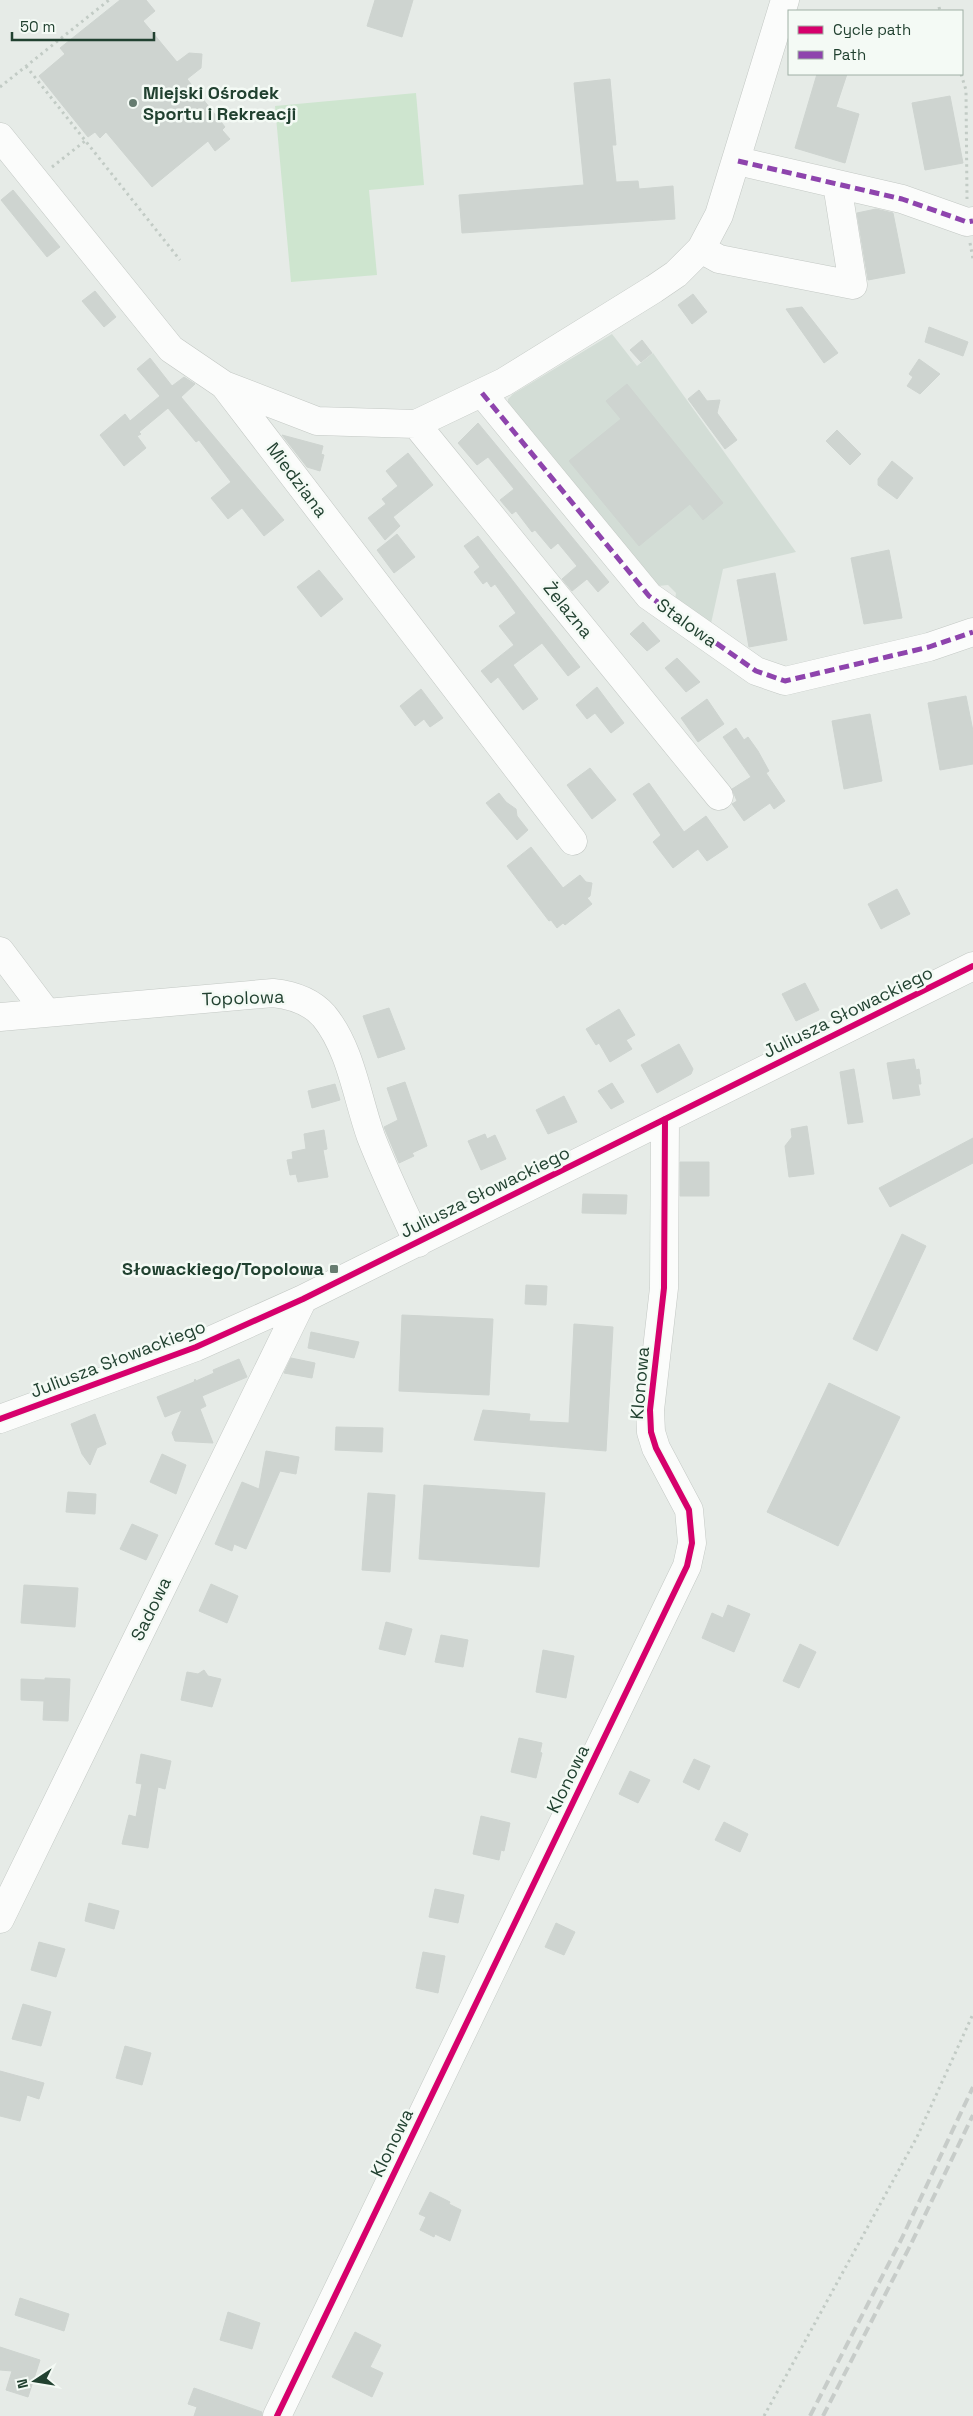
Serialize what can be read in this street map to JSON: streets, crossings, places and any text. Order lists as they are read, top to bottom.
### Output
{
  "streets": {
    "street": [
      "Miedziana",
      "Żelazna",
      "Stalowa",
      "Topolowa",
      "Juliusza Słowackiego",
      "Klonowa",
      "Sadowa"
    ]
  },
  "crossings": [
    ["Topolowa", "Juliusza Słowackiego"],
    ["Juliusza Słowackiego", "Klonowa"],
    ["Juliusza Słowackiego", "Sadowa"]
  ],
  "places": {
    "other": ["Miejski Ośrodek Sportu i Rekreacji"],
    "transit": ["Słowackiego/Topolowa"]
  },
  "legend": ["Cycle path", "Path"],
  "scale_bar": "50 m",
  "north": "left"
}
